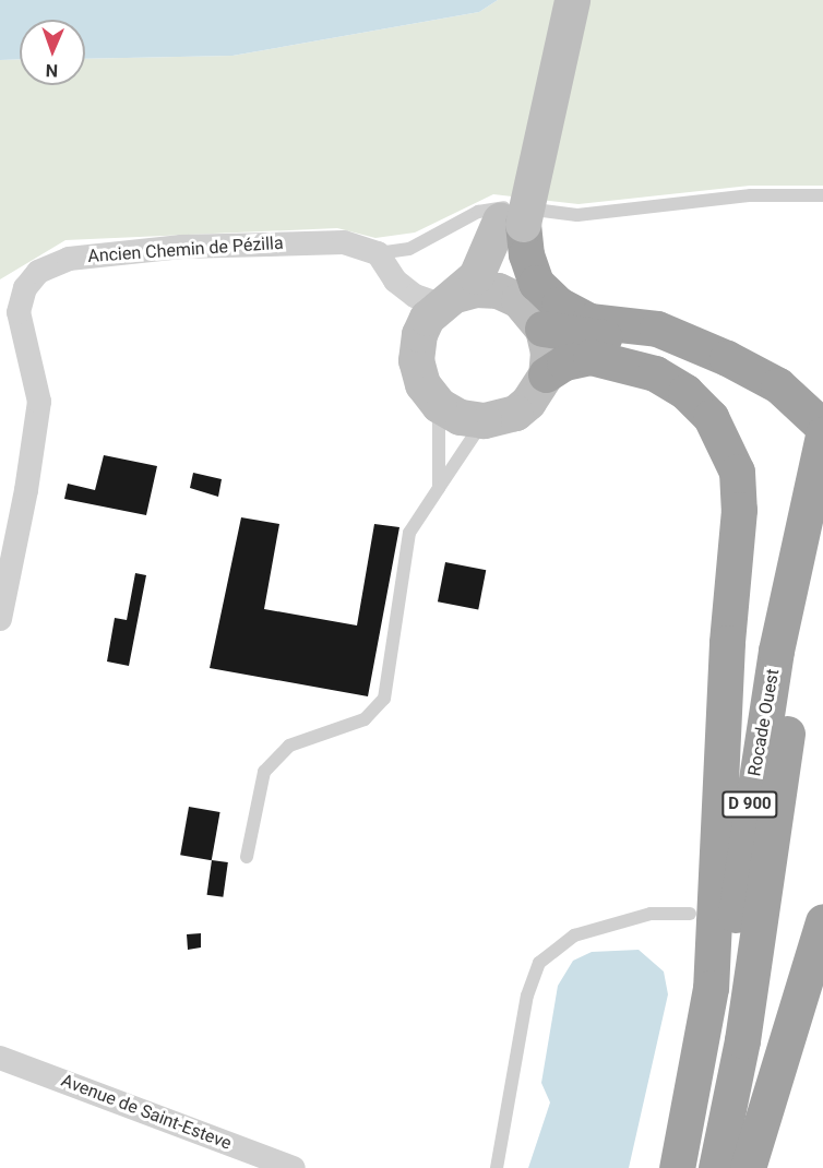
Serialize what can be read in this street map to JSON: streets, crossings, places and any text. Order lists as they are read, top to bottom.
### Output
{
  "streets": {
    "highway": ["Rocade Ouest", "D 900"],
    "street": ["Ancien Chemin de Pézilla", "Avenue de Saint-Esteve"]
  },
  "north": "bottom"
}
